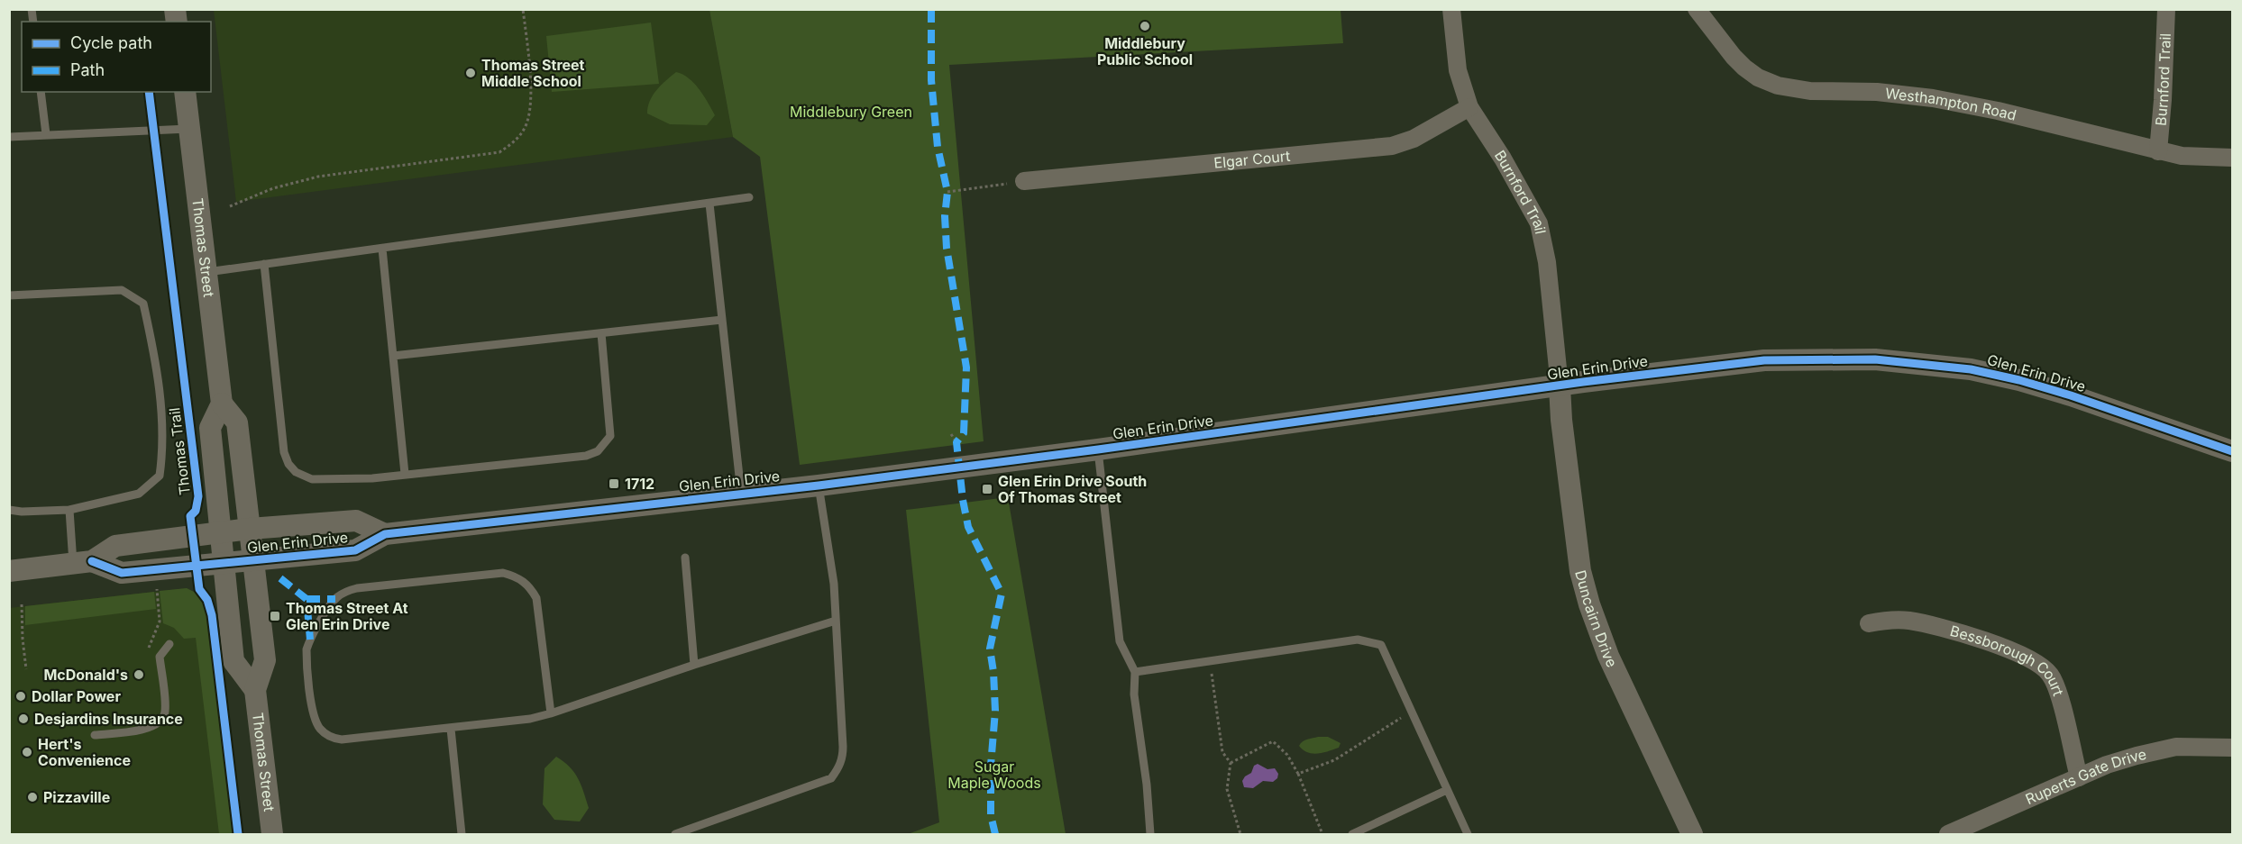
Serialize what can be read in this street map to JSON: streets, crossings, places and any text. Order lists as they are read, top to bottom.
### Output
{
  "streets": {
    "street": [
      "Burnford Trail",
      "Westhampton Road",
      "Elgar Court",
      "Thomas Street",
      "Glen Erin Drive",
      "Duncairn Drive",
      "Bessborough Court",
      "Ruperts Gate Drive"
    ],
    "cycle path": ["Thomas Trail"]
  },
  "crossings": [
    ["Burnford Trail", "Westhampton Road"],
    ["Burnford Trail", "Elgar Court"],
    ["Burnford Trail", "Glen Erin Drive"],
    ["Burnford Trail", "Duncairn Drive"],
    ["Thomas Street", "Glen Erin Drive"],
    ["Glen Erin Drive", "Duncairn Drive"],
    ["Bessborough Court", "Ruperts Gate Drive"]
  ],
  "parks": ["Middlebury Green", "Sugar Maple Woods"],
  "places": {
    "other": [
      "Middlebury Public School",
      "Thomas Street Middle School",
      "McDonald's",
      "Dollar Power",
      "Desjardins Insurance",
      "Hert's Convenience",
      "Pizzaville"
    ],
    "transit": ["1712", "Glen Erin Drive South Of Thomas Street", "Thomas Street At Glen Erin Drive"]
  },
  "legend": ["Cycle path", "Path"]
}
